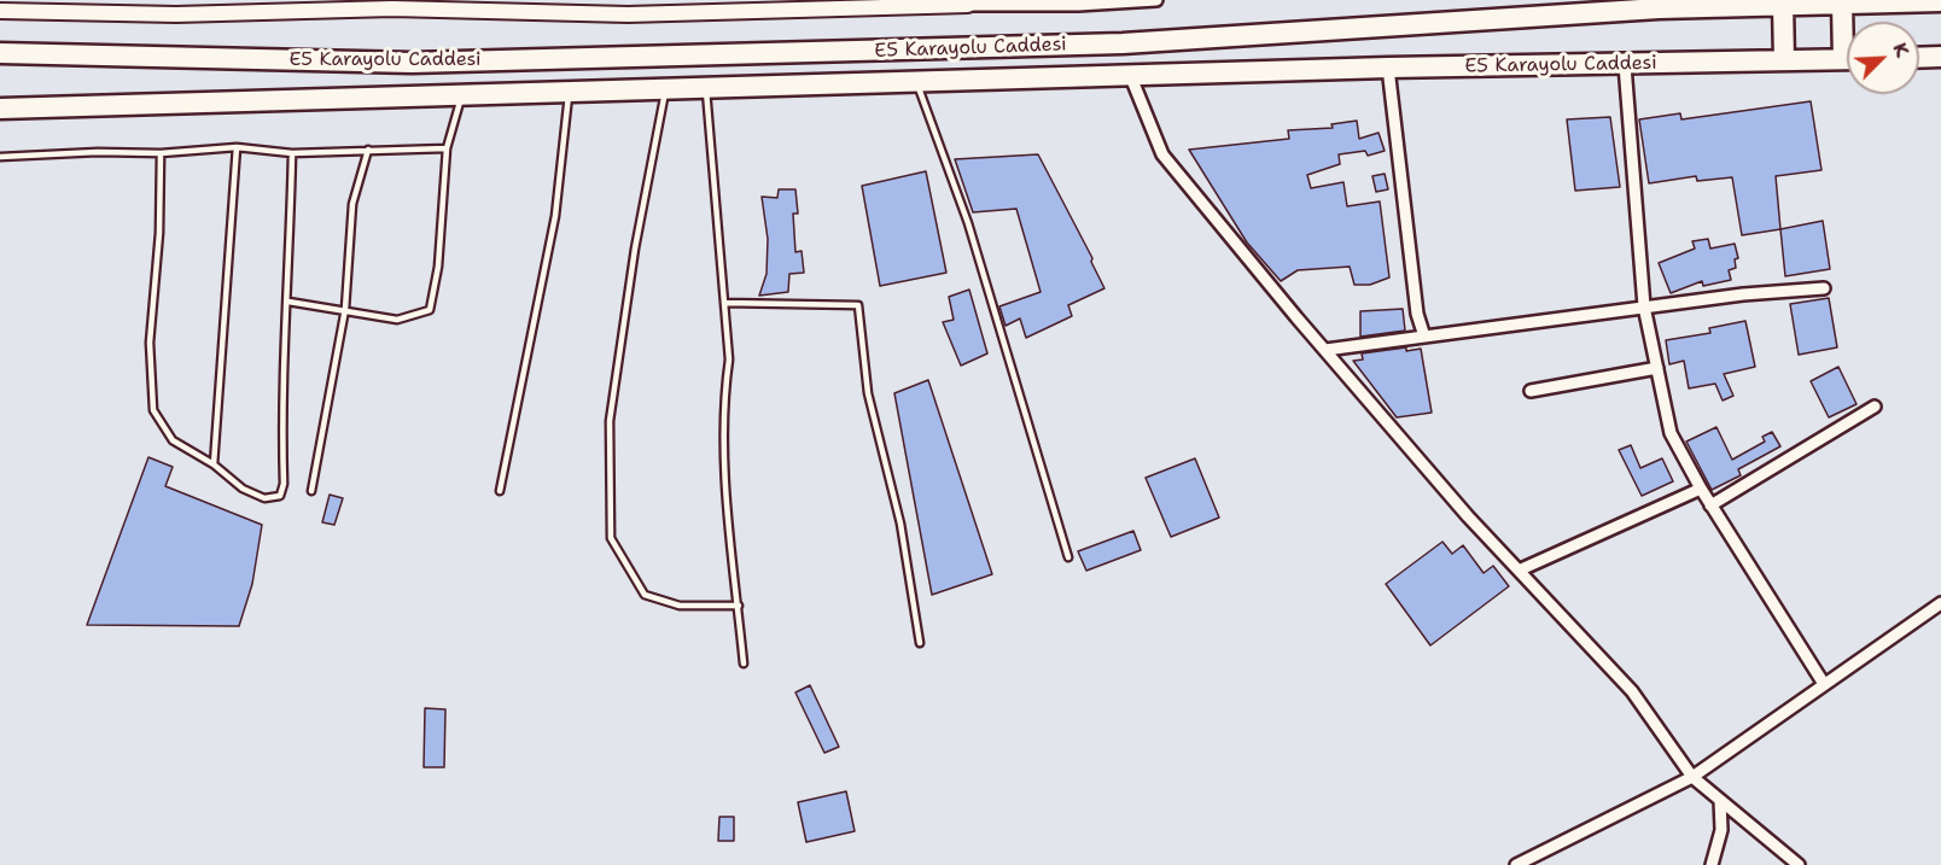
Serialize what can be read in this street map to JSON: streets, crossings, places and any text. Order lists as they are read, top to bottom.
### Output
{
  "streets": {
    "highway": ["E5 Karayolu Caddesi"]
  },
  "north": "top right"
}
